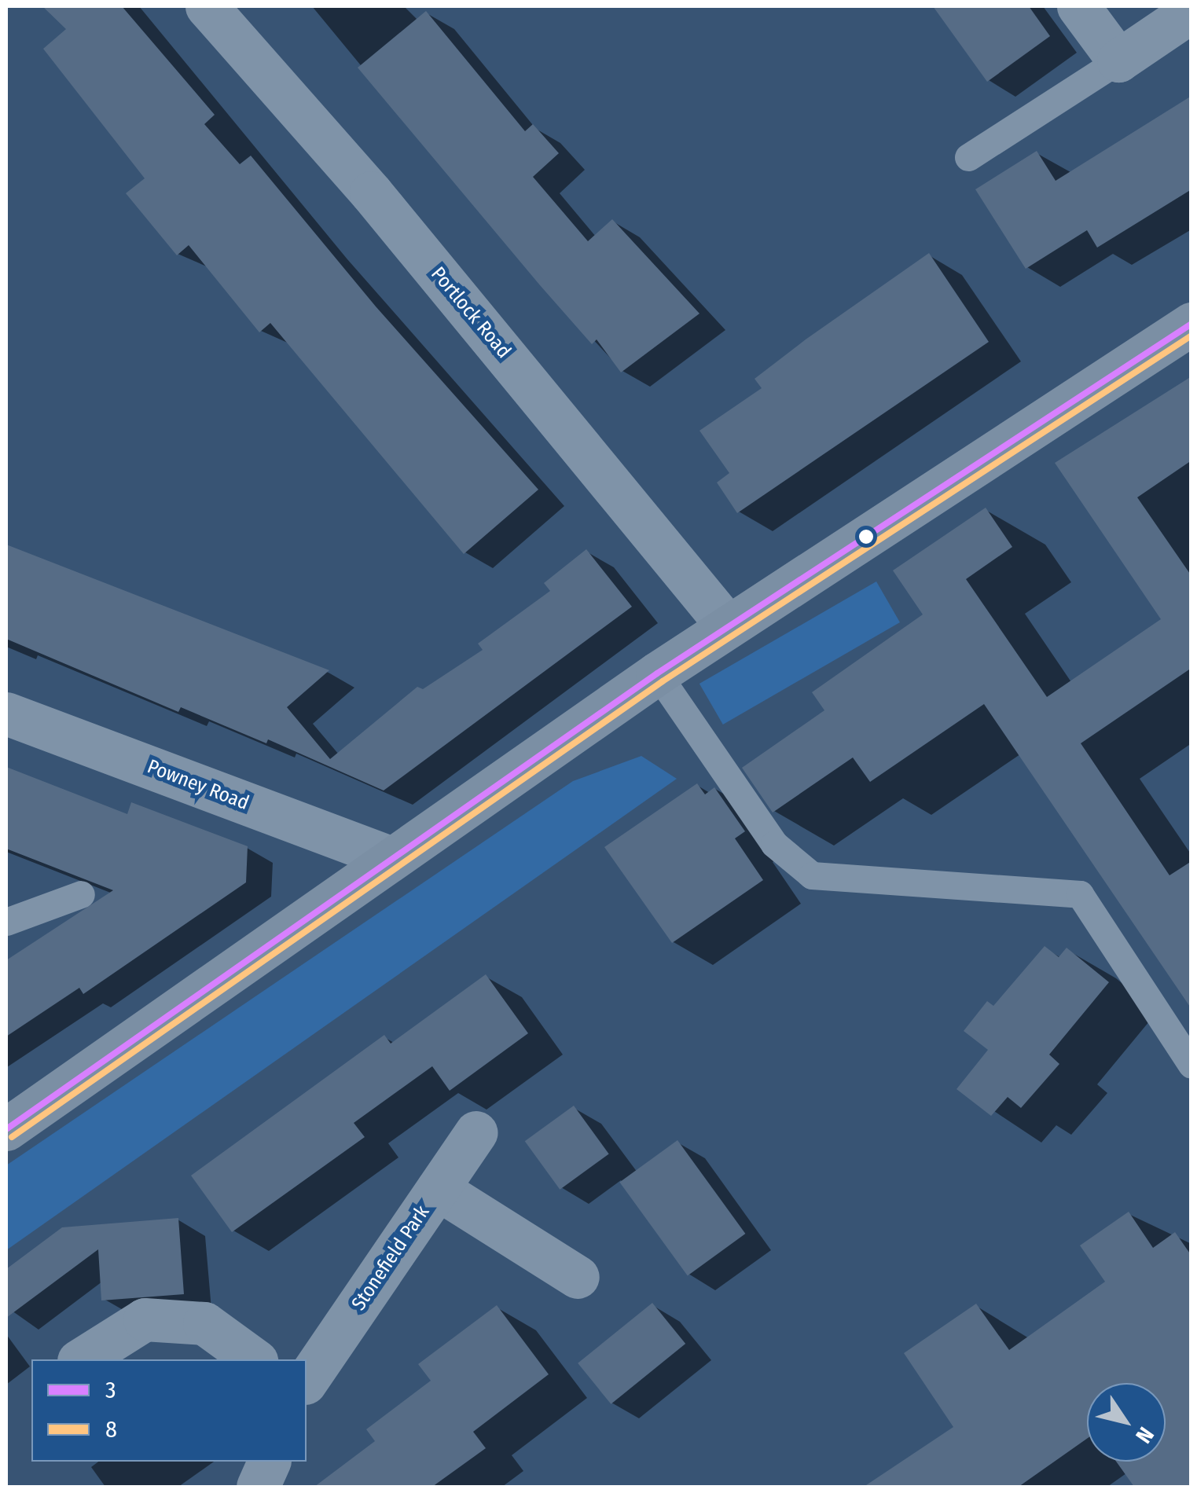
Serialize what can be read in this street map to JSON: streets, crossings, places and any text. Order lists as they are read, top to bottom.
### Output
{
  "streets": {
    "street": ["Portlock Road", "Powney Road", "Stonefield Park"]
  },
  "lines": ["transit line 3", "transit line 8"],
  "legend": ["3", "8"],
  "north": "bottom right"
}
